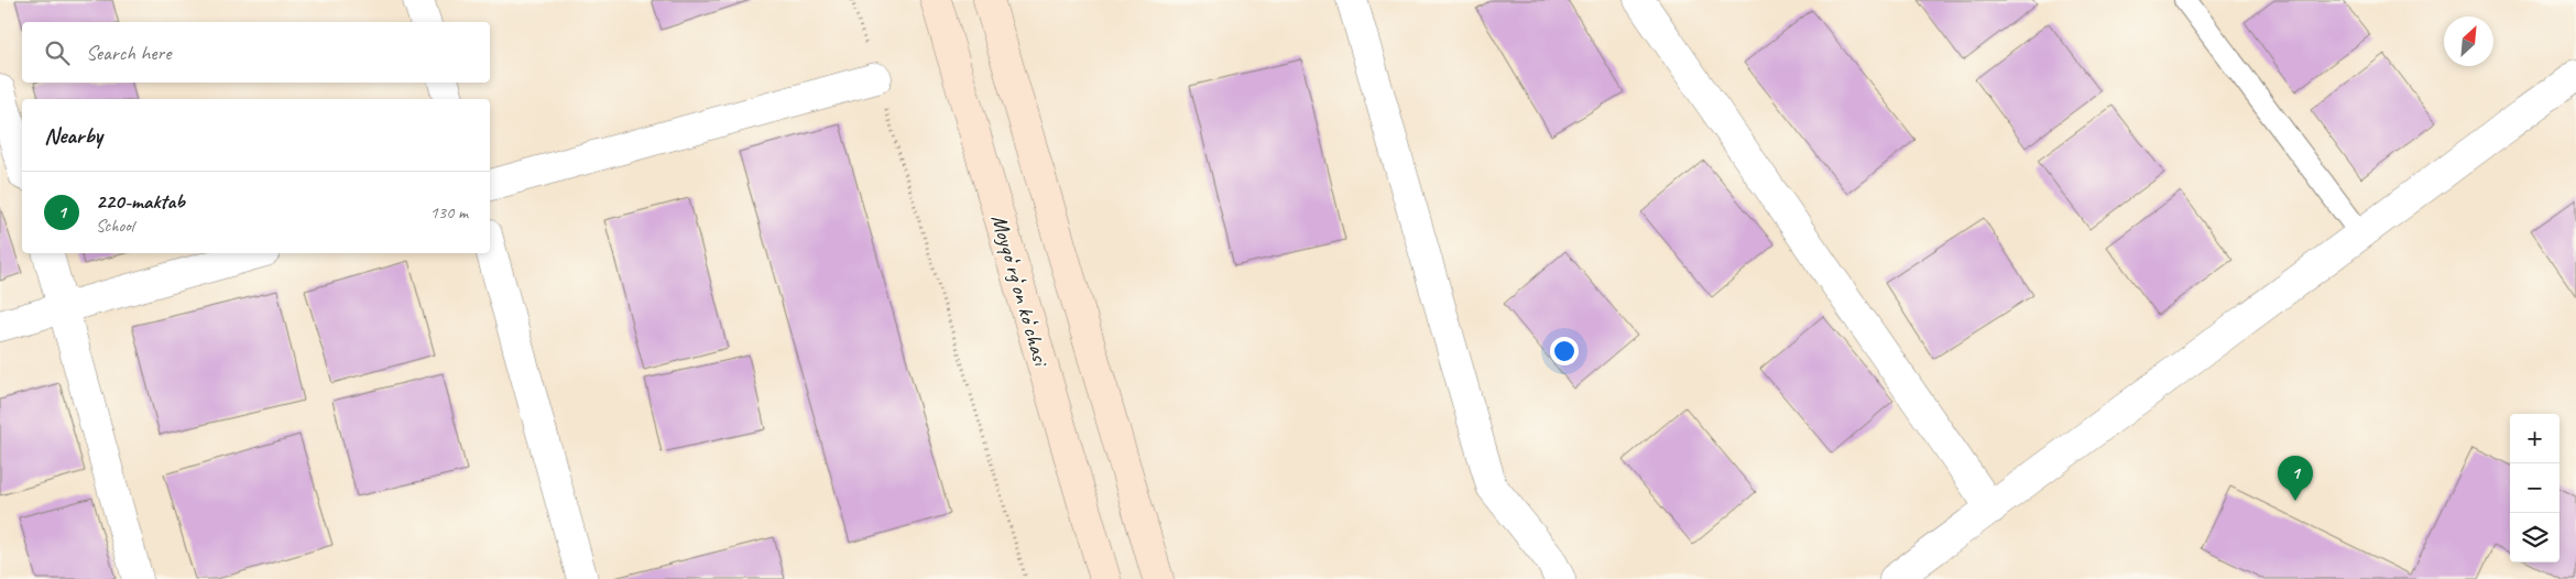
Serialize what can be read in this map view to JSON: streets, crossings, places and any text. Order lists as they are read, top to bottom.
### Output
{
  "streets": {
    "main road": ["Moyqoʻrgʻon koʻchasi"]
  },
  "north": "top right",
  "page": {
    "search": "Search here",
    "heading": "Nearby",
    "list": [
      {
        "mark": "1",
        "name": "220-maktab",
        "note": "School",
        "value": "130 m"
      }
    ],
    "map_buttons": ["+", "−"],
    "pins": "1"
  }
}
